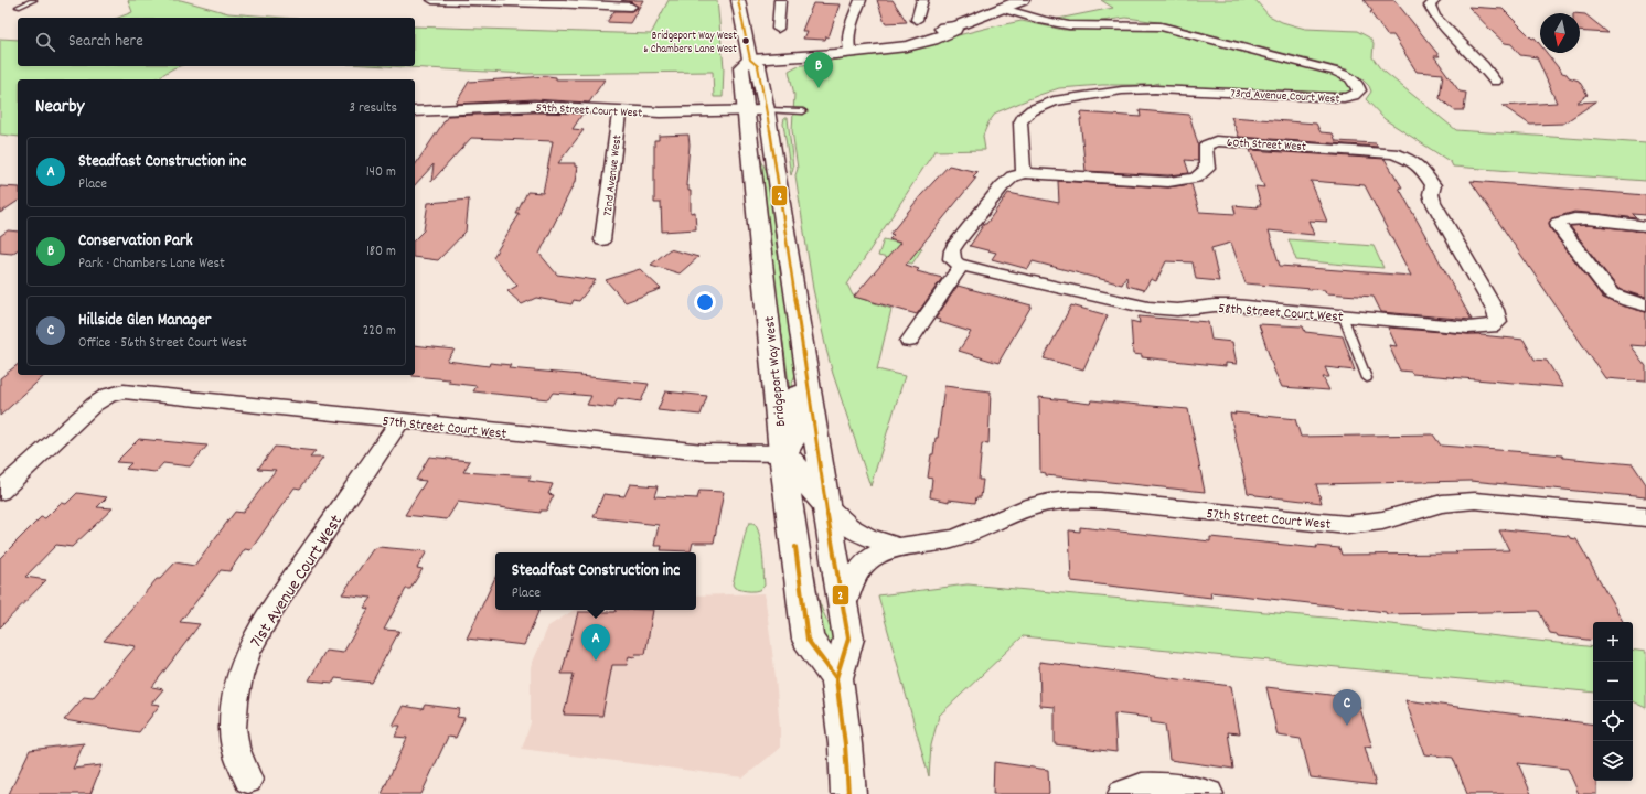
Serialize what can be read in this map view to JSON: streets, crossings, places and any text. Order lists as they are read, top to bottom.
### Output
{
  "streets": {
    "main road": ["Bridgeport Way West"],
    "street": [
      "73rd Avenue Court West",
      "59th Street Court West",
      "60th Street West",
      "72nd Avenue West",
      "58th Street Court West",
      "57th Street Court West",
      "71st Avenue Court West"
    ]
  },
  "crossings": [
    ["73rd Avenue Court West", "60th Street West"],
    ["59th Street Court West", "72nd Avenue West"],
    ["59th Street Court West", "Bridgeport Way West"],
    ["60th Street West", "58th Street Court West"],
    ["Bridgeport Way West", "57th Street Court West"],
    ["57th Street Court West", "71st Avenue Court West"]
  ],
  "places": ["Bridgeport Way West & Chambers Lane West"],
  "lines": ["transit line 2"],
  "north": "bottom",
  "page": {
    "search": "Search here",
    "pins": ["B", "A", "C"],
    "heading": ["Nearby", "3 results"],
    "list": [
      {
        "mark": "A",
        "name": "Steadfast Construction inc",
        "note": "Place",
        "value": "140 m"
      },
      {
        "mark": "B",
        "name": "Conservation Park",
        "note": "Park · Chambers Lane West",
        "value": "180 m"
      },
      {
        "mark": "C",
        "name": "Hillside Glen Manager",
        "note": "Office · 56th Street Court West",
        "value": "220 m"
      }
    ],
    "popup": ["Steadfast Construction inc", "Place"],
    "map_buttons": ["+", "−"]
  }
}
